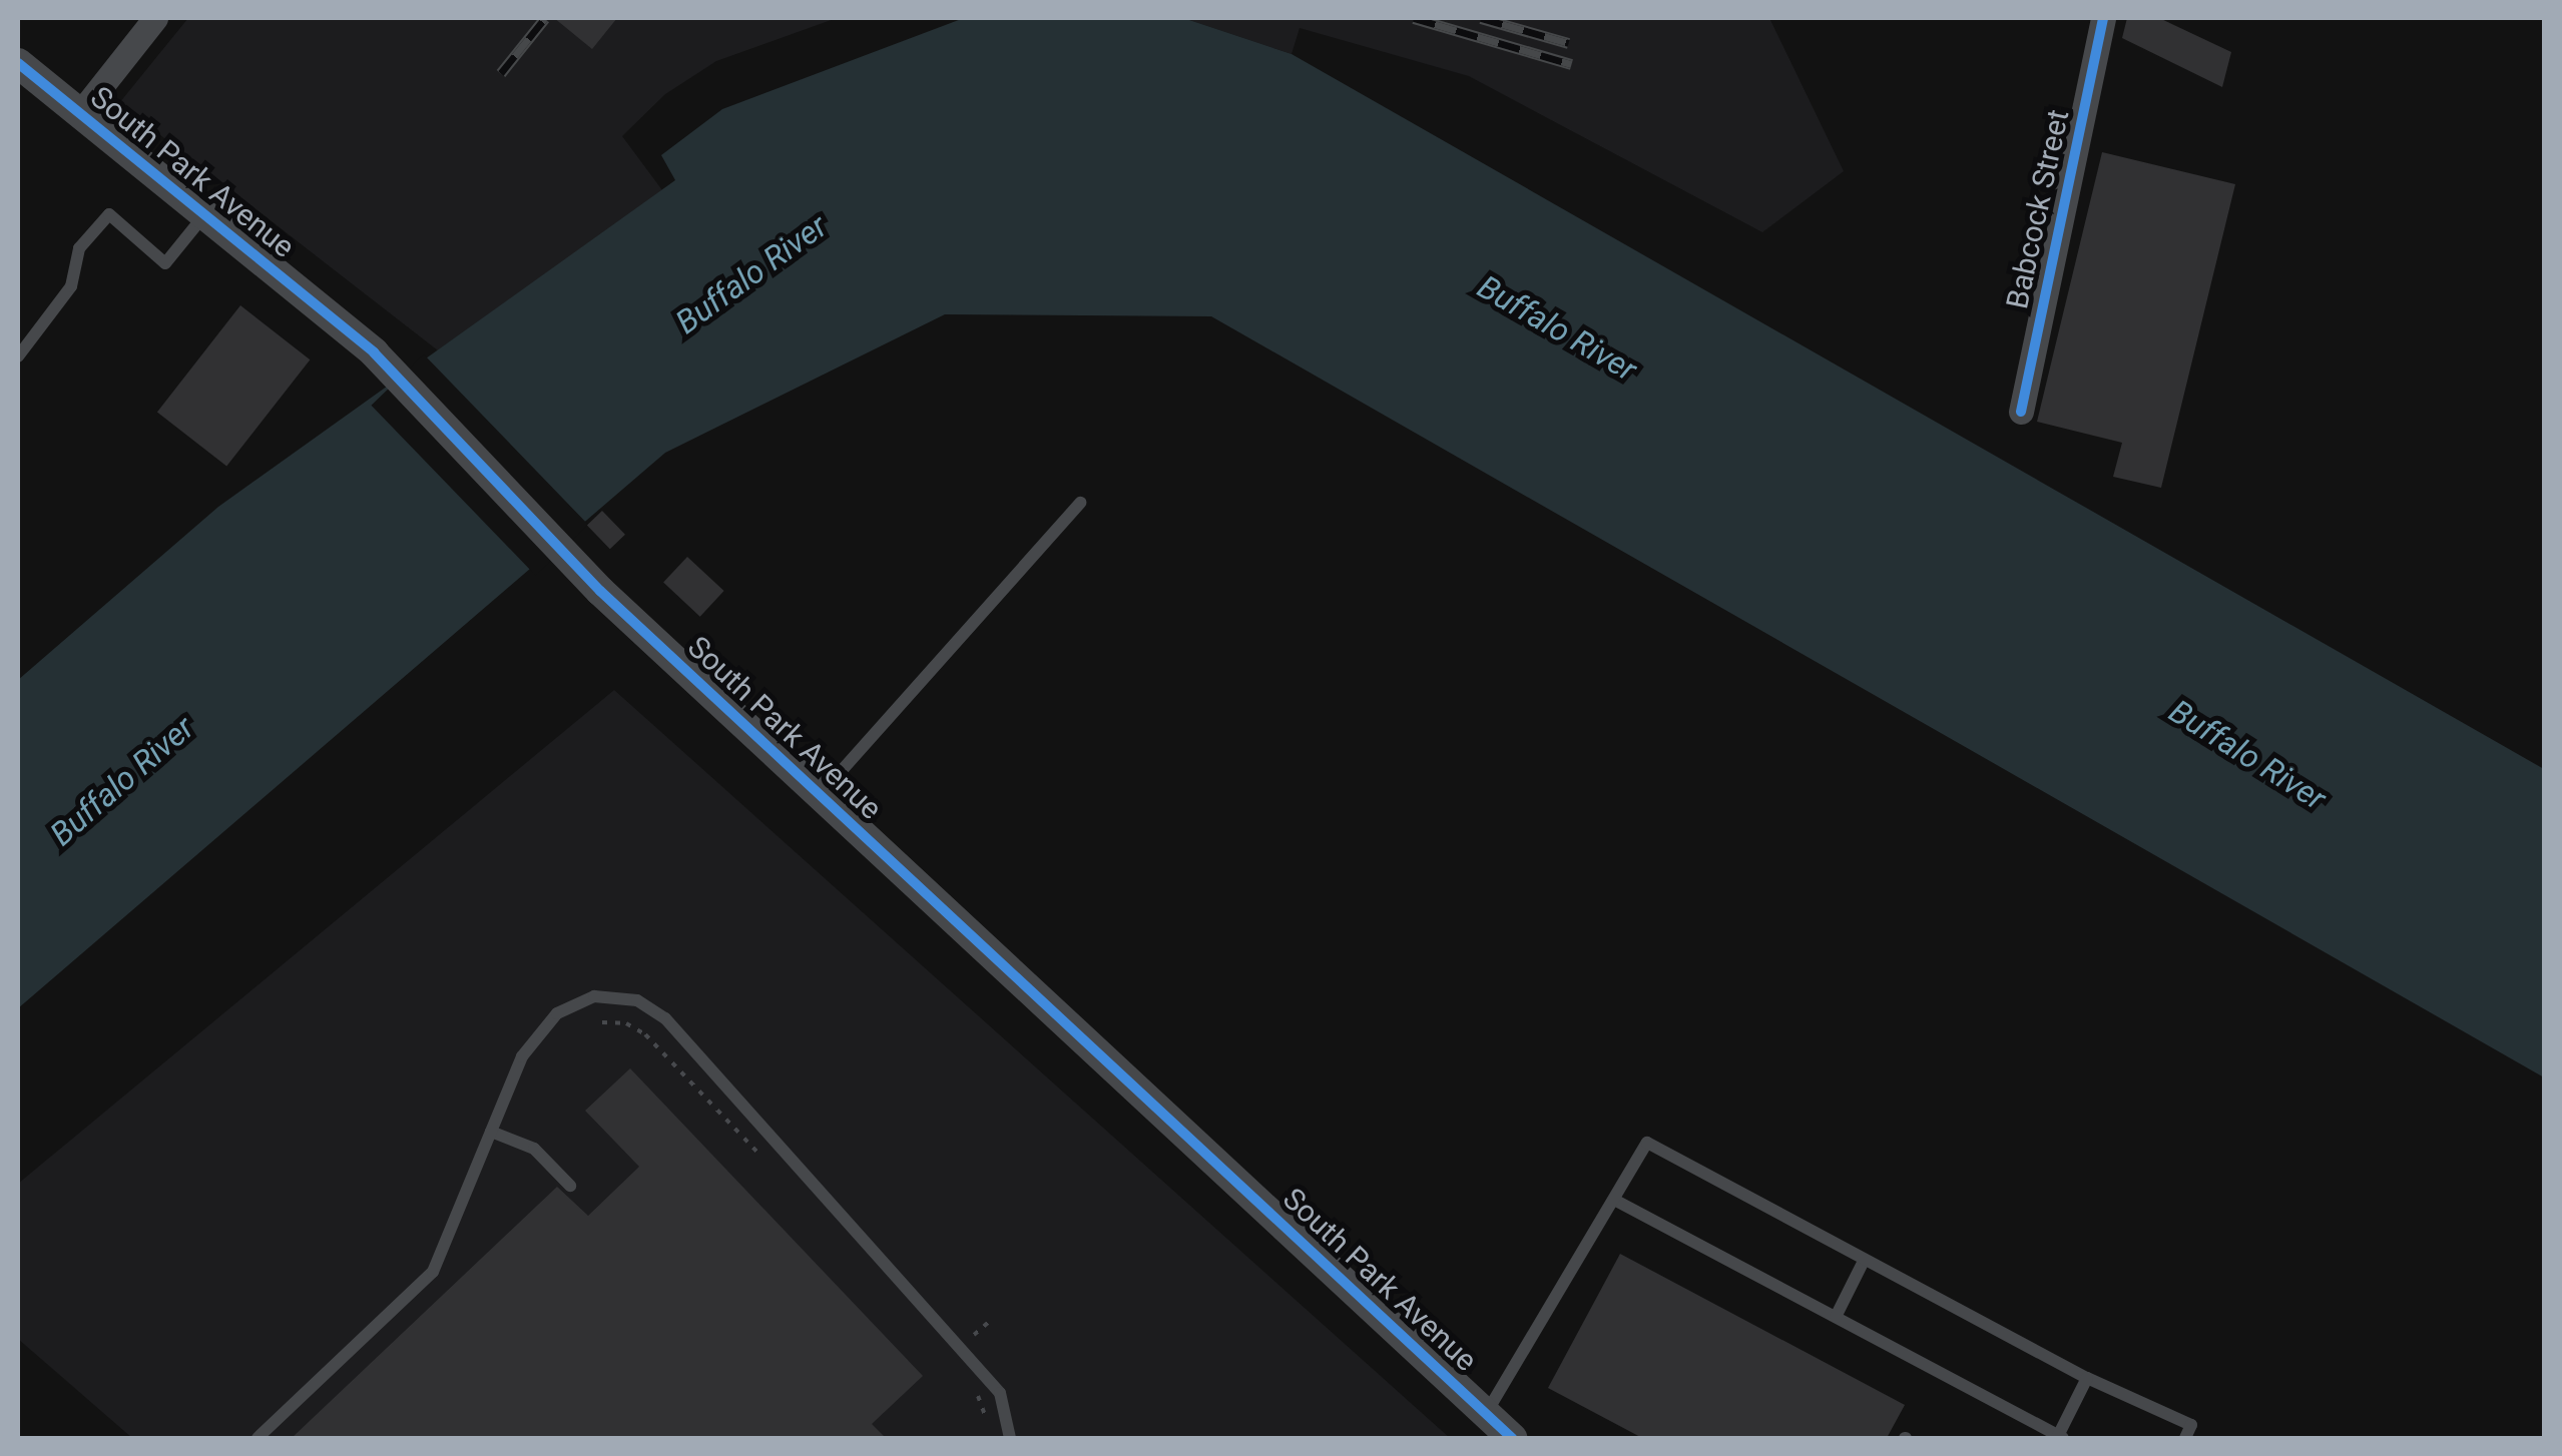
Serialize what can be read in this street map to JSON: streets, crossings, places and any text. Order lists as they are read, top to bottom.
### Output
{
  "streets": {
    "street": ["South Park Avenue", "Babcock Street"]
  },
  "water": ["Buffalo River"]
}
